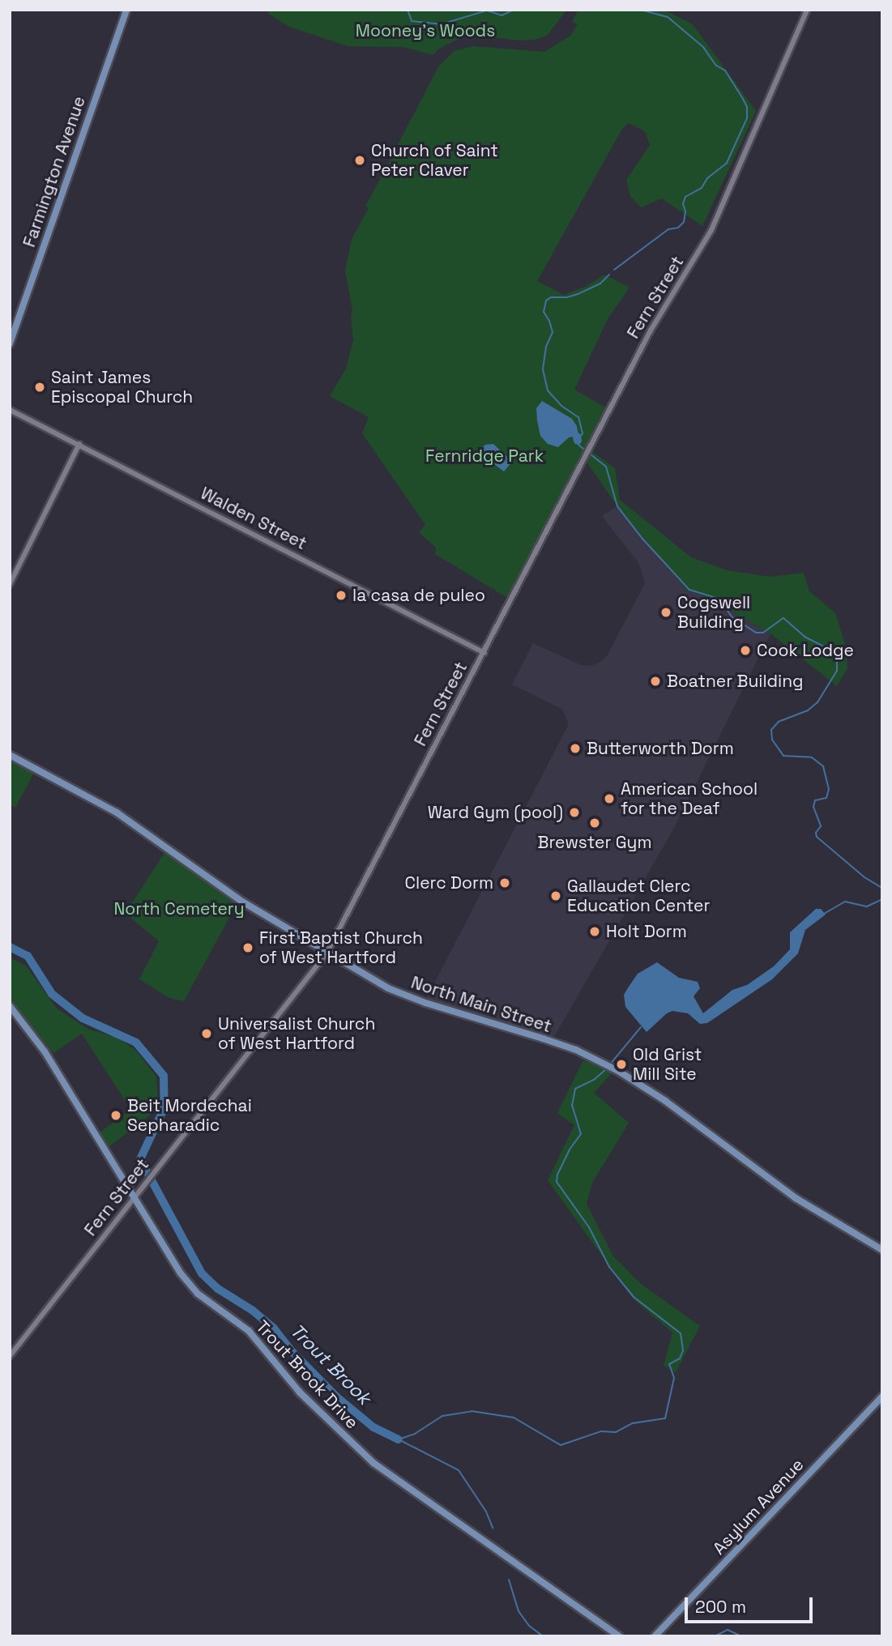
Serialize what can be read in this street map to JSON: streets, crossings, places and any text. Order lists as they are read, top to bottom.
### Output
{
  "streets": {
    "main road": [
      "Farmington Avenue",
      "North Main Street",
      "Trout Brook Drive",
      "Asylum Avenue"
    ],
    "street": ["Fern Street", "Walden Street"]
  },
  "crossings": [
    ["Fern Street", "Walden Street"],
    ["Fern Street", "North Main Street"],
    ["Fern Street", "Trout Brook Drive"]
  ],
  "water": ["Trout Brook"],
  "parks": ["Mooney's Woods", "Fernridge Park", "North Cemetery"],
  "places": [
    "Church of Saint Peter Claver",
    "Saint James Episcopal Church",
    "la casa de puleo",
    "Cogswell Building",
    "Cook Lodge",
    "Boatner Building",
    "Butterworth Dorm",
    "American School for the Deaf",
    "Ward Gym (pool)",
    "Brewster Gym",
    "Clerc Dorm",
    "Gallaudet Clerc Education Center",
    "Holt Dorm",
    "First Baptist Church of West Hartford",
    "Universalist Church of West Hartford",
    "Old Grist Mill Site",
    "Beit Mordechai Sepharadic"
  ],
  "scale_bar": "200 m"
}
